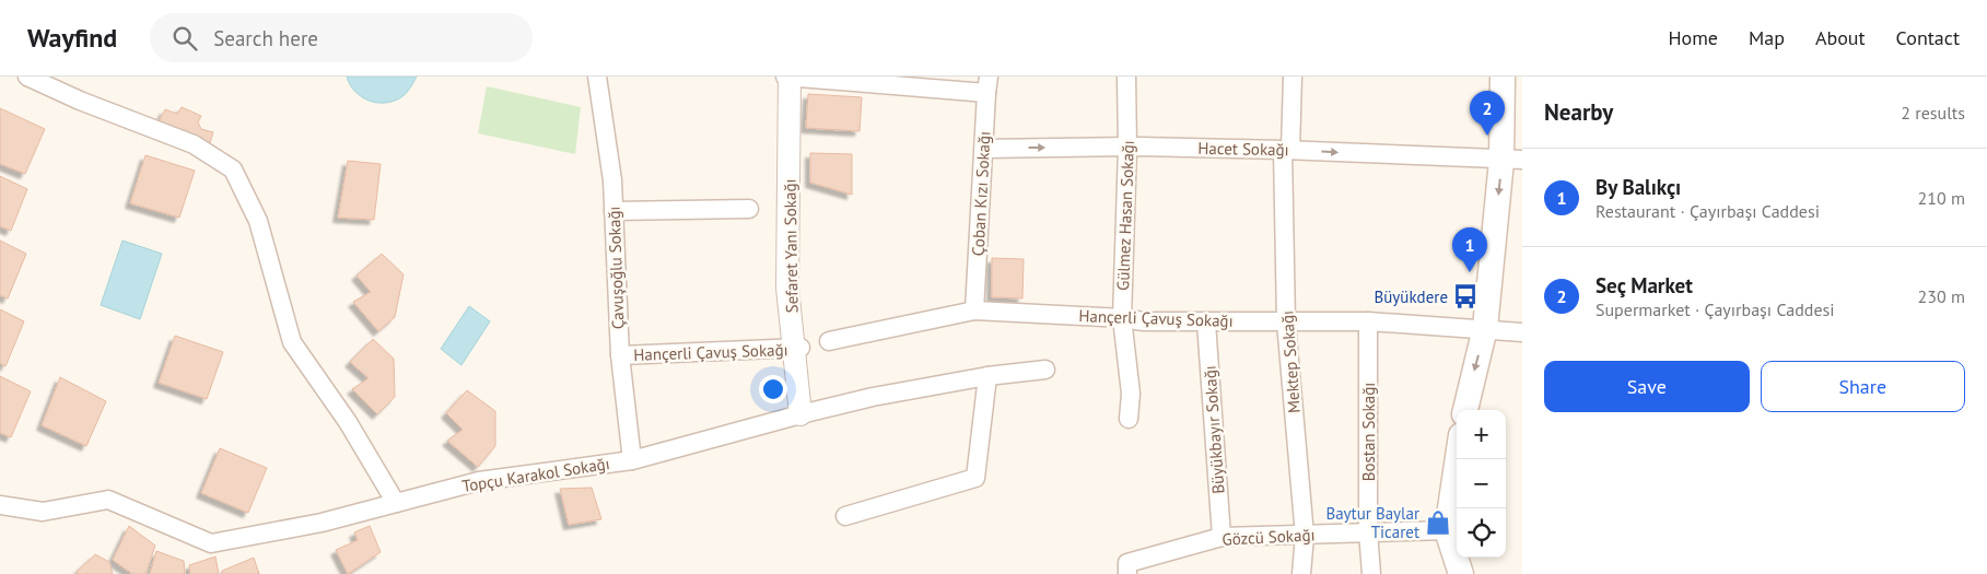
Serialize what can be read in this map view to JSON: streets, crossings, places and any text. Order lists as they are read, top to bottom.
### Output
{
  "streets": {
    "street": [
      "Hacet Sokağı",
      "Çoban Kızı Sokağı",
      "Gülmez Hasan Sokağı",
      "Sefaret Yanı Sokağı",
      "Çavuşoğlu Sokağı",
      "Hançerli Çavuş Sokağı",
      "Mektep Sokağı",
      "Büyükbayır Sokağı",
      "Bostan Sokağı",
      "Topçu Karakol Sokağı",
      "Gözcü Sokağı"
    ]
  },
  "crossings": [
    ["Hacet Sokağı", "Çoban Kızı Sokağı"],
    ["Hacet Sokağı", "Gülmez Hasan Sokağı"],
    ["Hacet Sokağı", "Mektep Sokağı"],
    ["Çoban Kızı Sokağı", "Hançerli Çavuş Sokağı"],
    ["Gülmez Hasan Sokağı", "Hançerli Çavuş Sokağı"],
    ["Sefaret Yanı Sokağı", "Hançerli Çavuş Sokağı"],
    ["Sefaret Yanı Sokağı", "Topçu Karakol Sokağı"],
    ["Çavuşoğlu Sokağı", "Hançerli Çavuş Sokağı"],
    ["Çavuşoğlu Sokağı", "Topçu Karakol Sokağı"],
    ["Hançerli Çavuş Sokağı", "Mektep Sokağı"],
    ["Hançerli Çavuş Sokağı", "Büyükbayır Sokağı"],
    ["Hançerli Çavuş Sokağı", "Bostan Sokağı"],
    ["Mektep Sokağı", "Gözcü Sokağı"],
    ["Büyükbayır Sokağı", "Gözcü Sokağı"],
    ["Bostan Sokağı", "Gözcü Sokağı"]
  ],
  "one_way": ["Hacet Sokağı"],
  "places": {
    "bus stop": ["Büyükdere"],
    "shop": ["Baytur Baylar Ticaret"]
  },
  "page": {
    "header": "Wayfind",
    "search": "Search here",
    "nav": [
      "Home",
      "Map",
      "About",
      "Contact"
    ],
    "heading": ["Nearby", "2 results"],
    "pins": ["2", "1"],
    "list": [
      {
        "mark": "1",
        "name": "By Balıkçı",
        "note": "Restaurant · Çayırbaşı Caddesi",
        "value": "210 m"
      },
      {
        "mark": "2",
        "name": "Seç Market",
        "note": "Supermarket · Çayırbaşı Caddesi",
        "value": "230 m"
      }
    ],
    "buttons": ["Save", "Share"],
    "map_buttons": ["+", "−"]
  }
}
